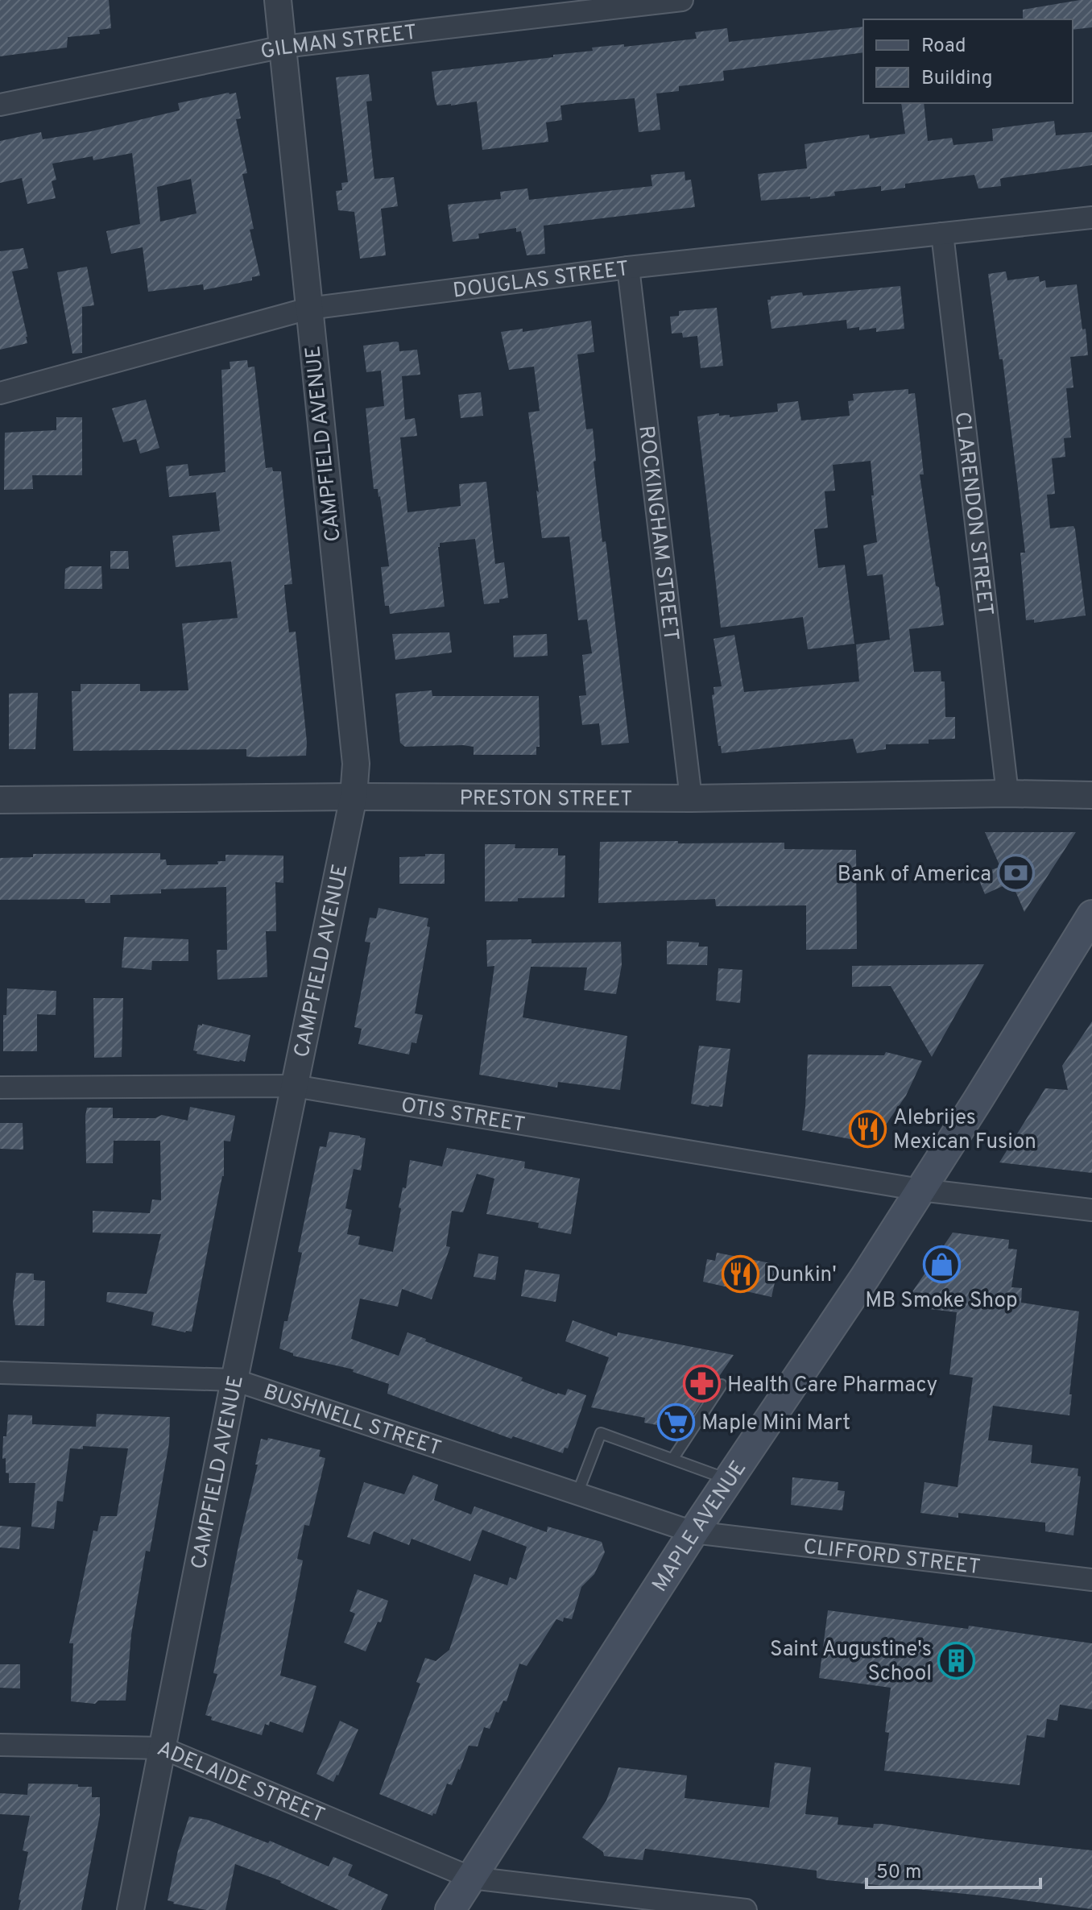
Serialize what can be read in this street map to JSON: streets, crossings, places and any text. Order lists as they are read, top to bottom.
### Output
{
  "streets": {
    "main road": ["MAPLE AVENUE"],
    "street": [
      "GILMAN STREET",
      "DOUGLAS STREET",
      "CAMPFIELD AVENUE",
      "CLARENDON STREET",
      "ROCKINGHAM STREET",
      "PRESTON STREET",
      "OTIS STREET",
      "BUSHNELL STREET",
      "CLIFFORD STREET",
      "ADELAIDE STREET"
    ]
  },
  "crossings": [
    ["GILMAN STREET", "CAMPFIELD AVENUE"],
    ["DOUGLAS STREET", "CAMPFIELD AVENUE"],
    ["DOUGLAS STREET", "CLARENDON STREET"],
    ["DOUGLAS STREET", "ROCKINGHAM STREET"],
    ["CAMPFIELD AVENUE", "PRESTON STREET"],
    ["CAMPFIELD AVENUE", "OTIS STREET"],
    ["CAMPFIELD AVENUE", "BUSHNELL STREET"],
    ["CAMPFIELD AVENUE", "ADELAIDE STREET"],
    ["CLARENDON STREET", "PRESTON STREET"],
    ["ROCKINGHAM STREET", "PRESTON STREET"],
    ["OTIS STREET", "MAPLE AVENUE"],
    ["BUSHNELL STREET", "MAPLE AVENUE"],
    ["BUSHNELL STREET", "CLIFFORD STREET"],
    ["MAPLE AVENUE", "CLIFFORD STREET"],
    ["MAPLE AVENUE", "ADELAIDE STREET"]
  ],
  "places": {
    "bank": ["Bank of America"],
    "restaurant": ["Alebrijes Mexican Fusion", "Dunkin'"],
    "shop": ["MB Smoke Shop"],
    "pharmacy": ["Health Care Pharmacy"],
    "supermarket": ["Maple Mini Mart"],
    "building": ["Saint Augustine's School"]
  },
  "legend": ["Road", "Building"],
  "scale_bar": "50 m"
}
